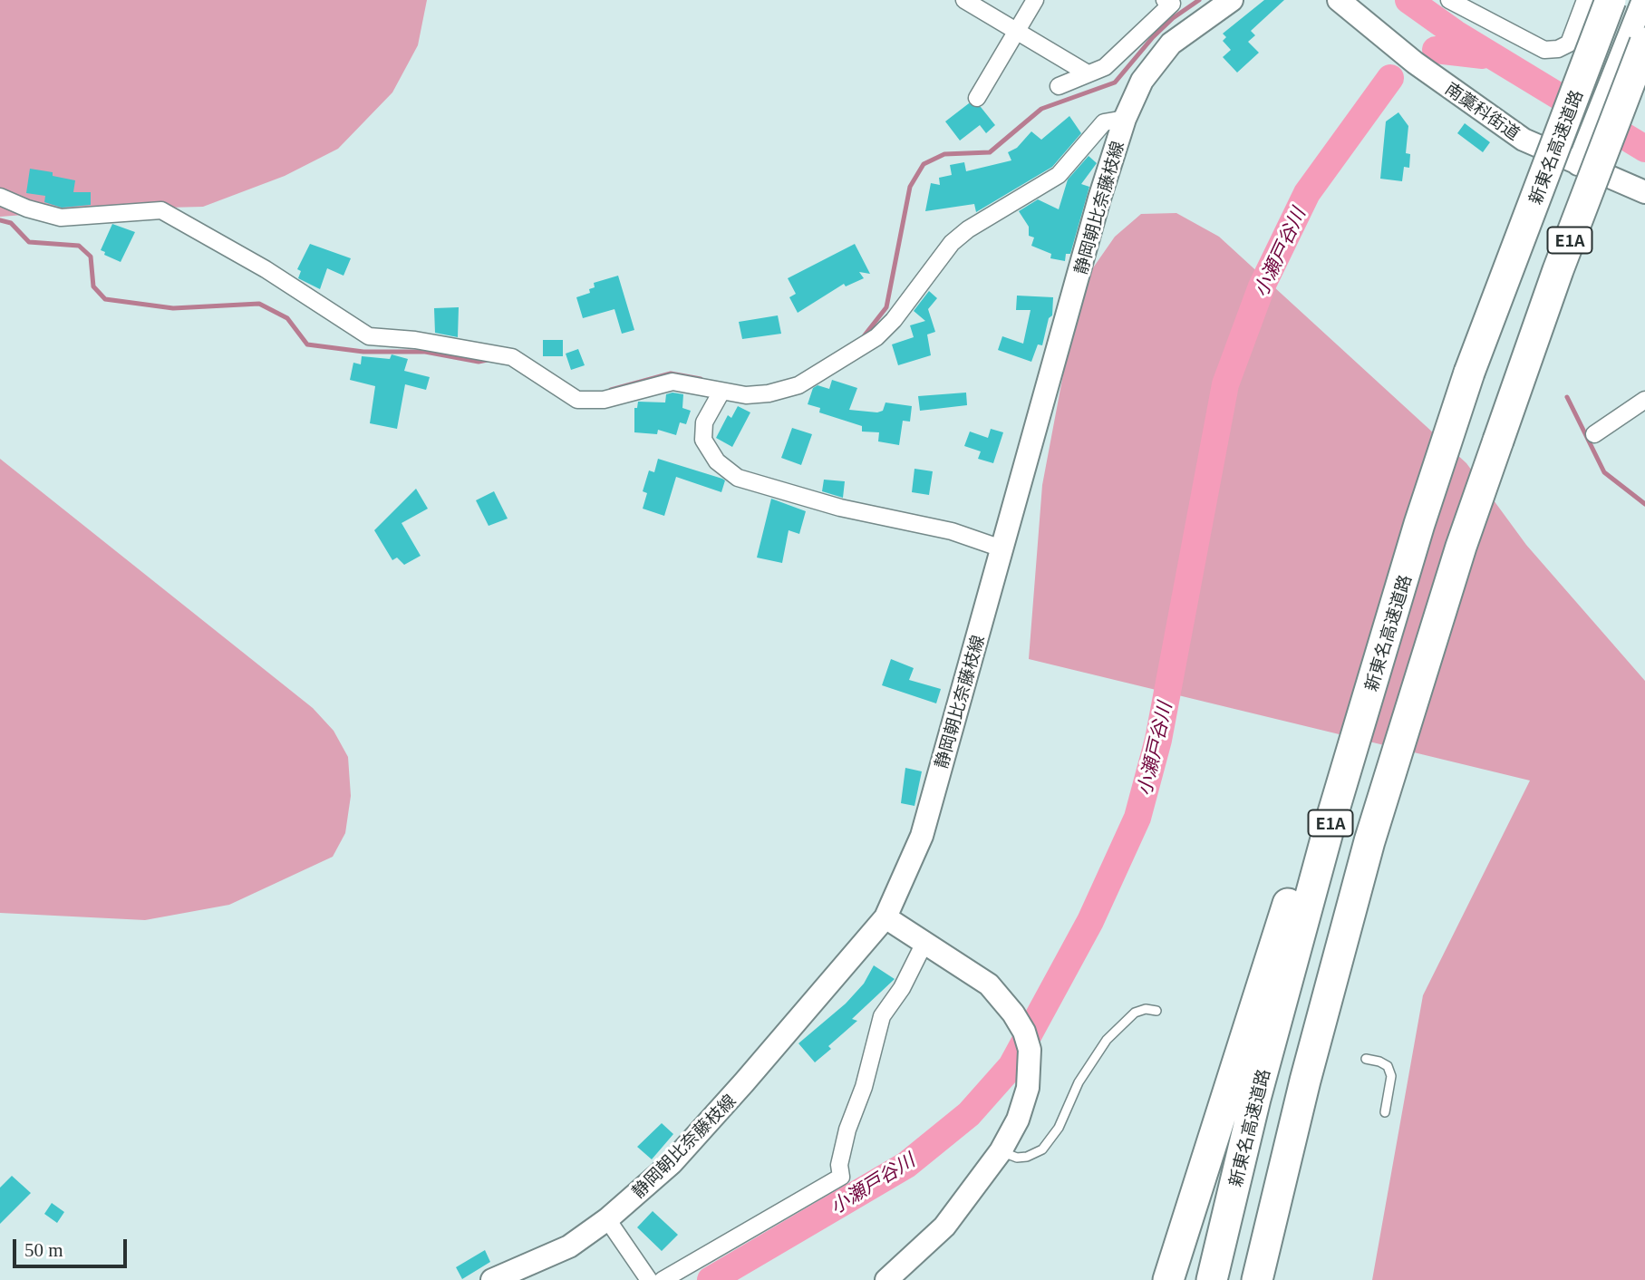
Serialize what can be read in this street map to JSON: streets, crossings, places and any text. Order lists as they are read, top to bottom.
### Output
{
  "streets": {
    "highway": ["新東名高速道路", "E1A"],
    "main road": ["南藁科街道", "静岡朝比奈藤枝線"]
  },
  "water": ["小瀬戸谷川"],
  "scale_bar": "50 m"
}
